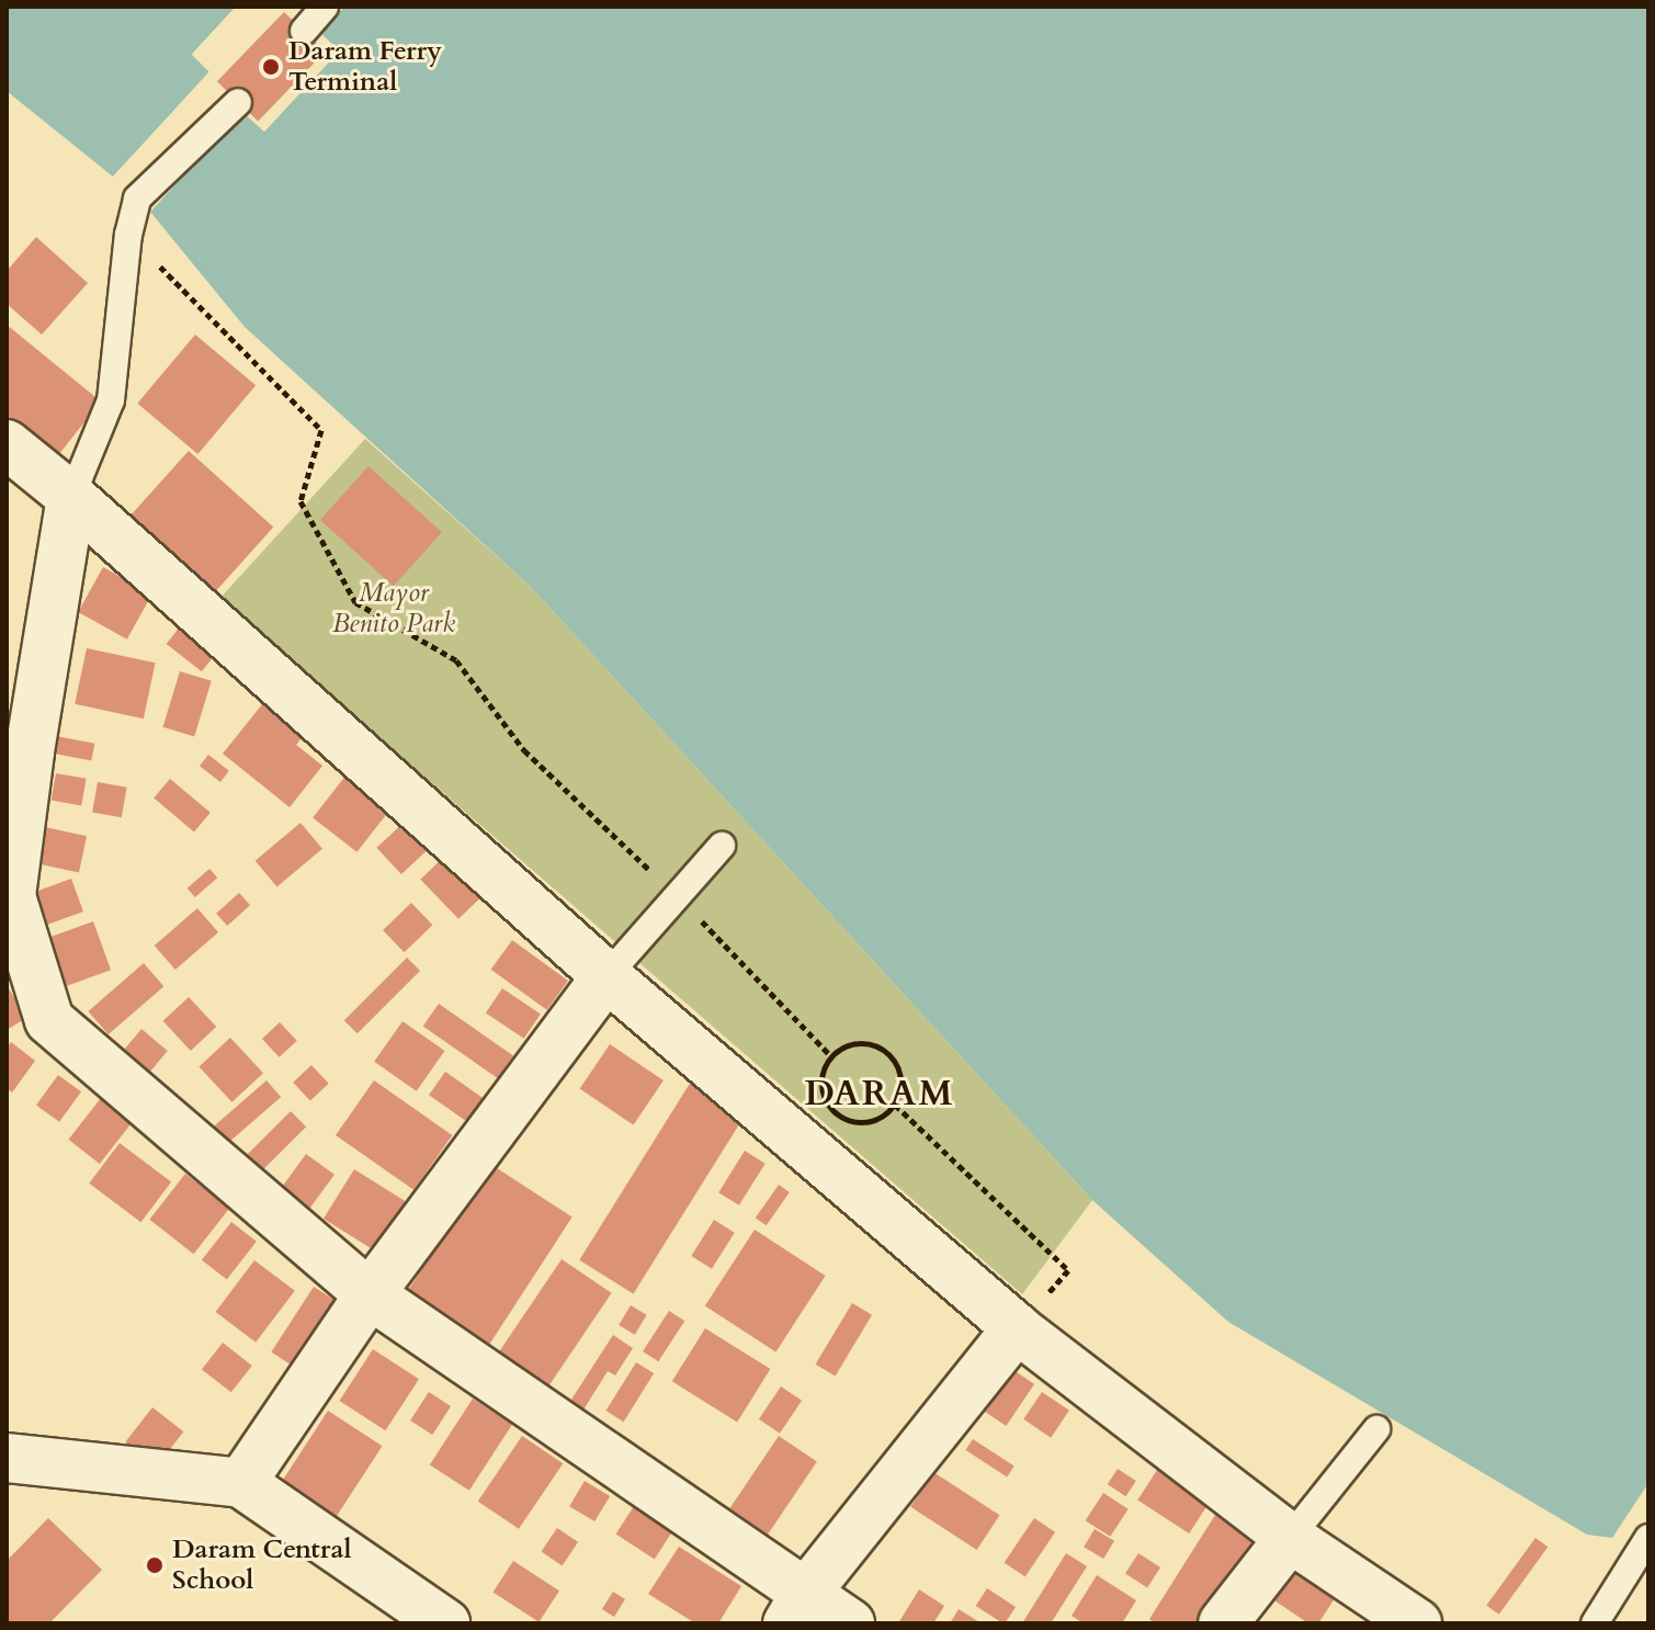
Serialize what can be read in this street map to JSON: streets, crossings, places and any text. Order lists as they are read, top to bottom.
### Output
{
  "districts": ["DARAM"],
  "parks": ["Mayor Benito Park"],
  "places": ["Daram Ferry Terminal", "Daram Central School"]
}
